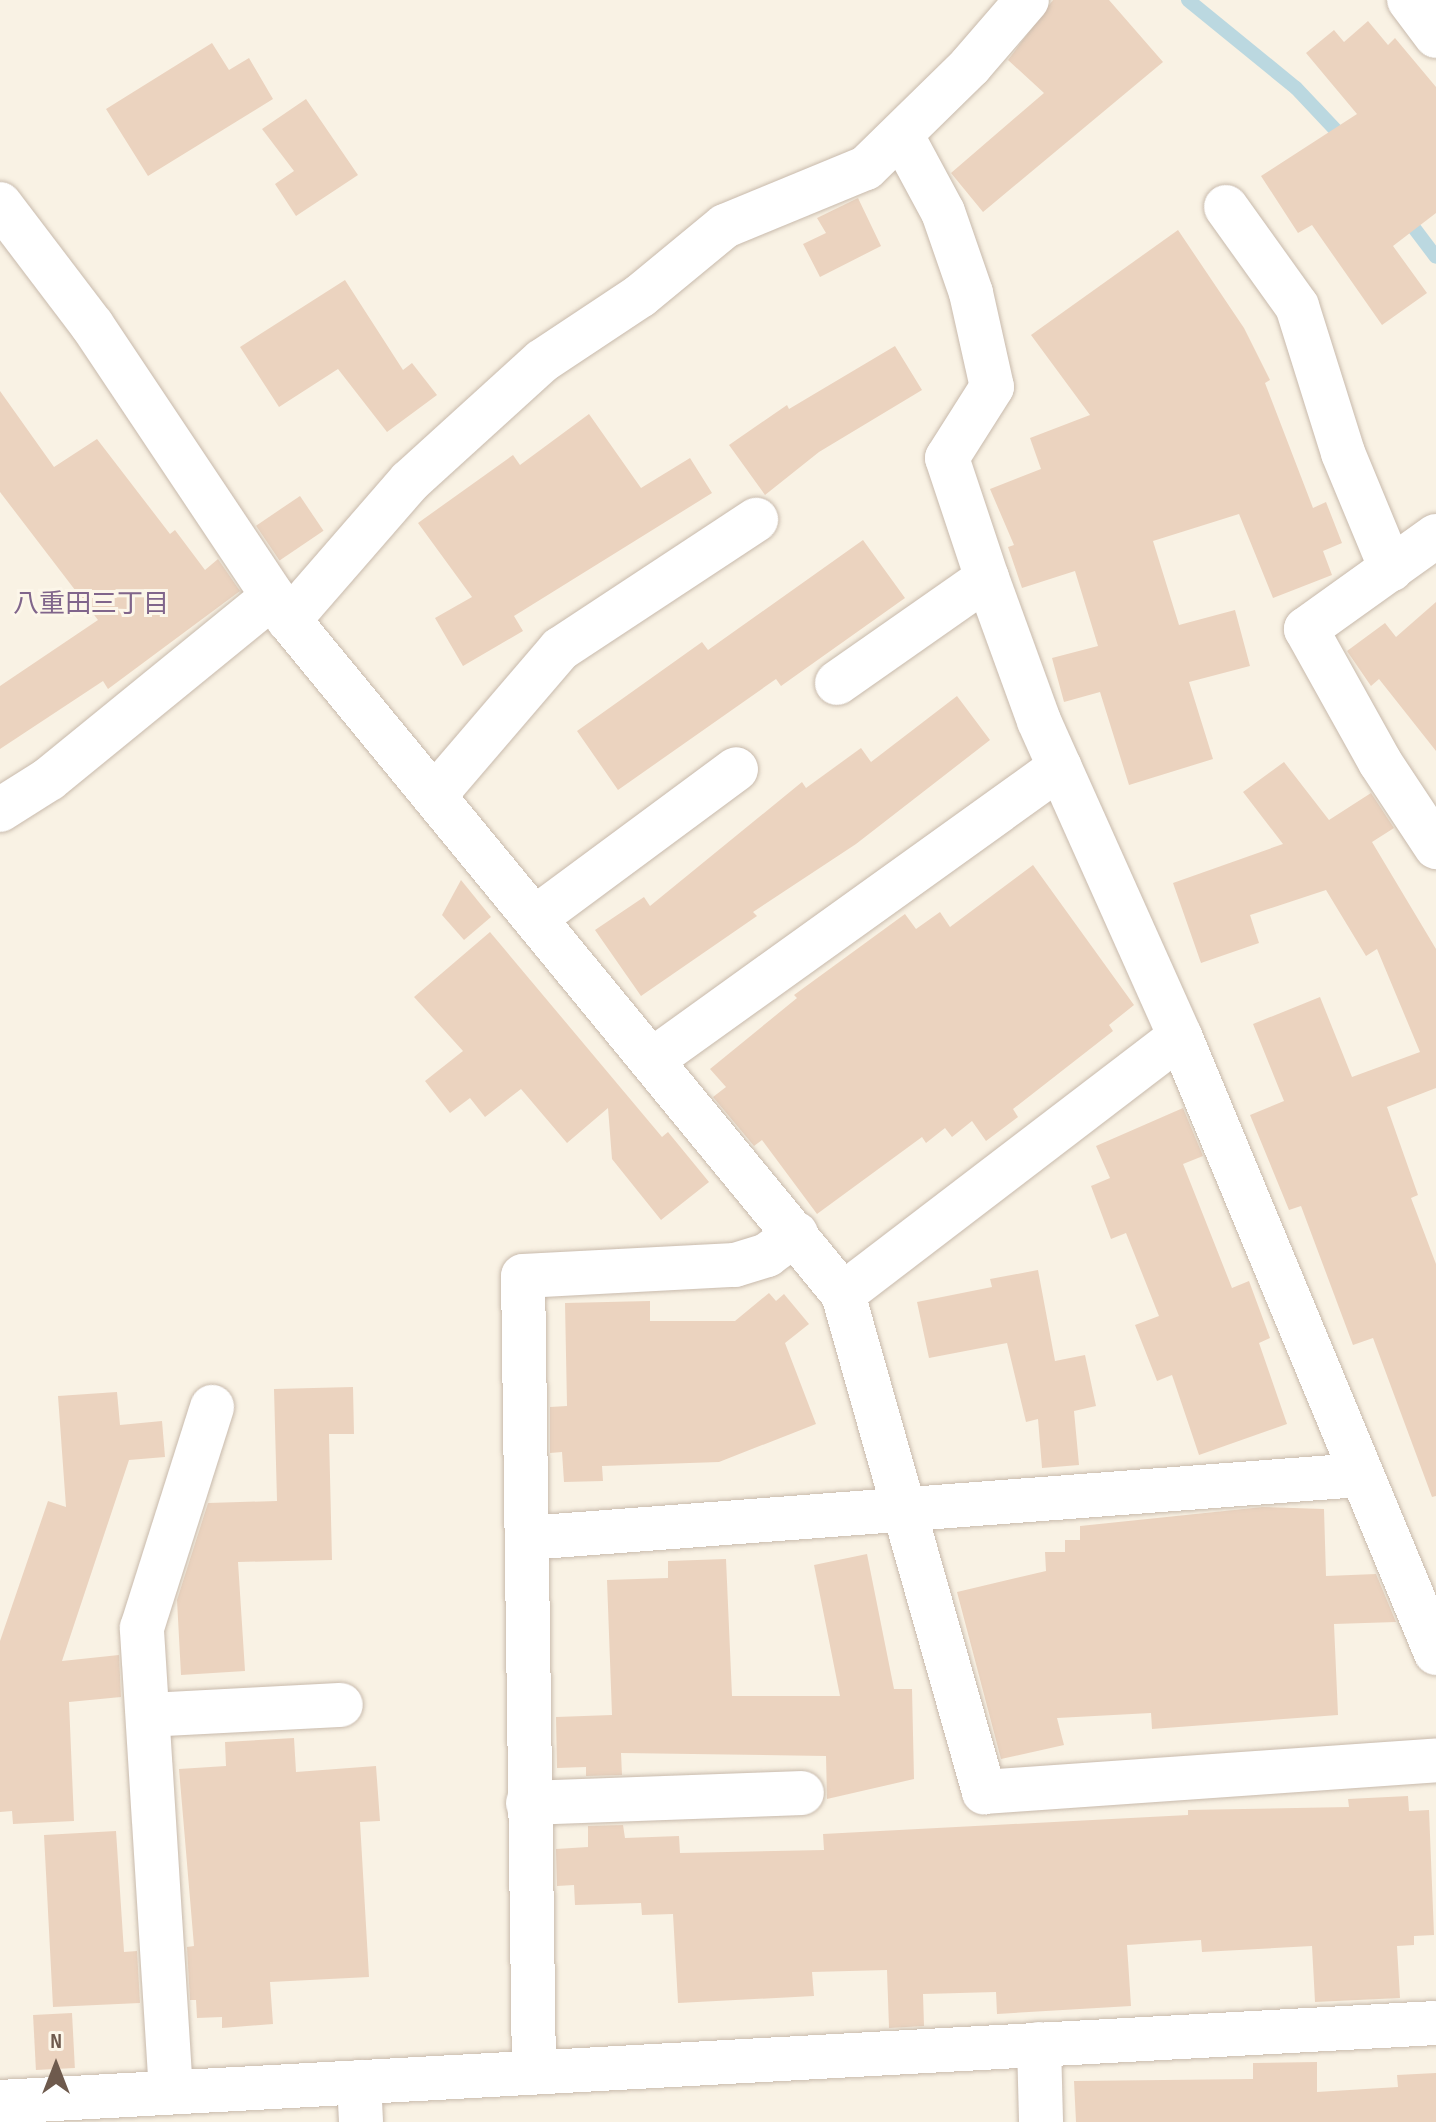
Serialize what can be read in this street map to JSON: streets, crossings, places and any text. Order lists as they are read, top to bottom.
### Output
{
  "districts": ["八重田三丁目"],
  "north": "top"
}
